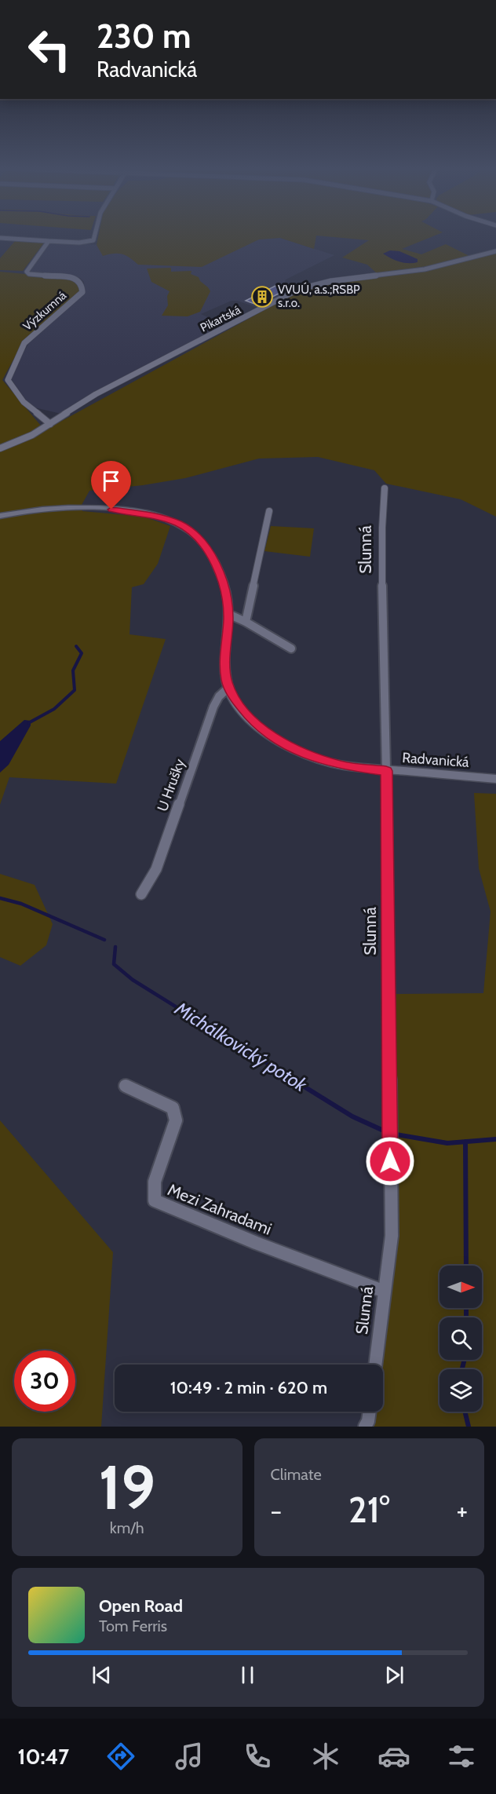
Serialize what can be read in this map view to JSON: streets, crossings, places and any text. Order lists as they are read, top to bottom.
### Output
{
  "streets": {
    "street": [
      "Výzkumná",
      "Pikartská",
      "Slunná",
      "Radvanická",
      "U Hrušky",
      "Mezi Zahradami"
    ]
  },
  "crossings": [
    ["Výzkumná", "Pikartská"],
    ["Slunná", "Radvanická"],
    ["Slunná", "Mezi Zahradami"],
    ["Radvanická", "U Hrušky"]
  ],
  "water": ["Michálkovický potok"],
  "places": {
    "building": ["VVUÚ, a.s.;RSBP s.r.o."]
  },
  "north": "right",
  "page": {
    "turn": ["230 m", "Radvanická"],
    "limit": "30",
    "trip": "10:49 · 2 min · 620 m",
    "tile": [
      ["19", "km/h"],
      "Climate"
    ],
    "heat": ["−", "21°", "+"],
    "song": ["Open Road", "Tom Ferris"],
    "tabs": "10:47"
  }
}
